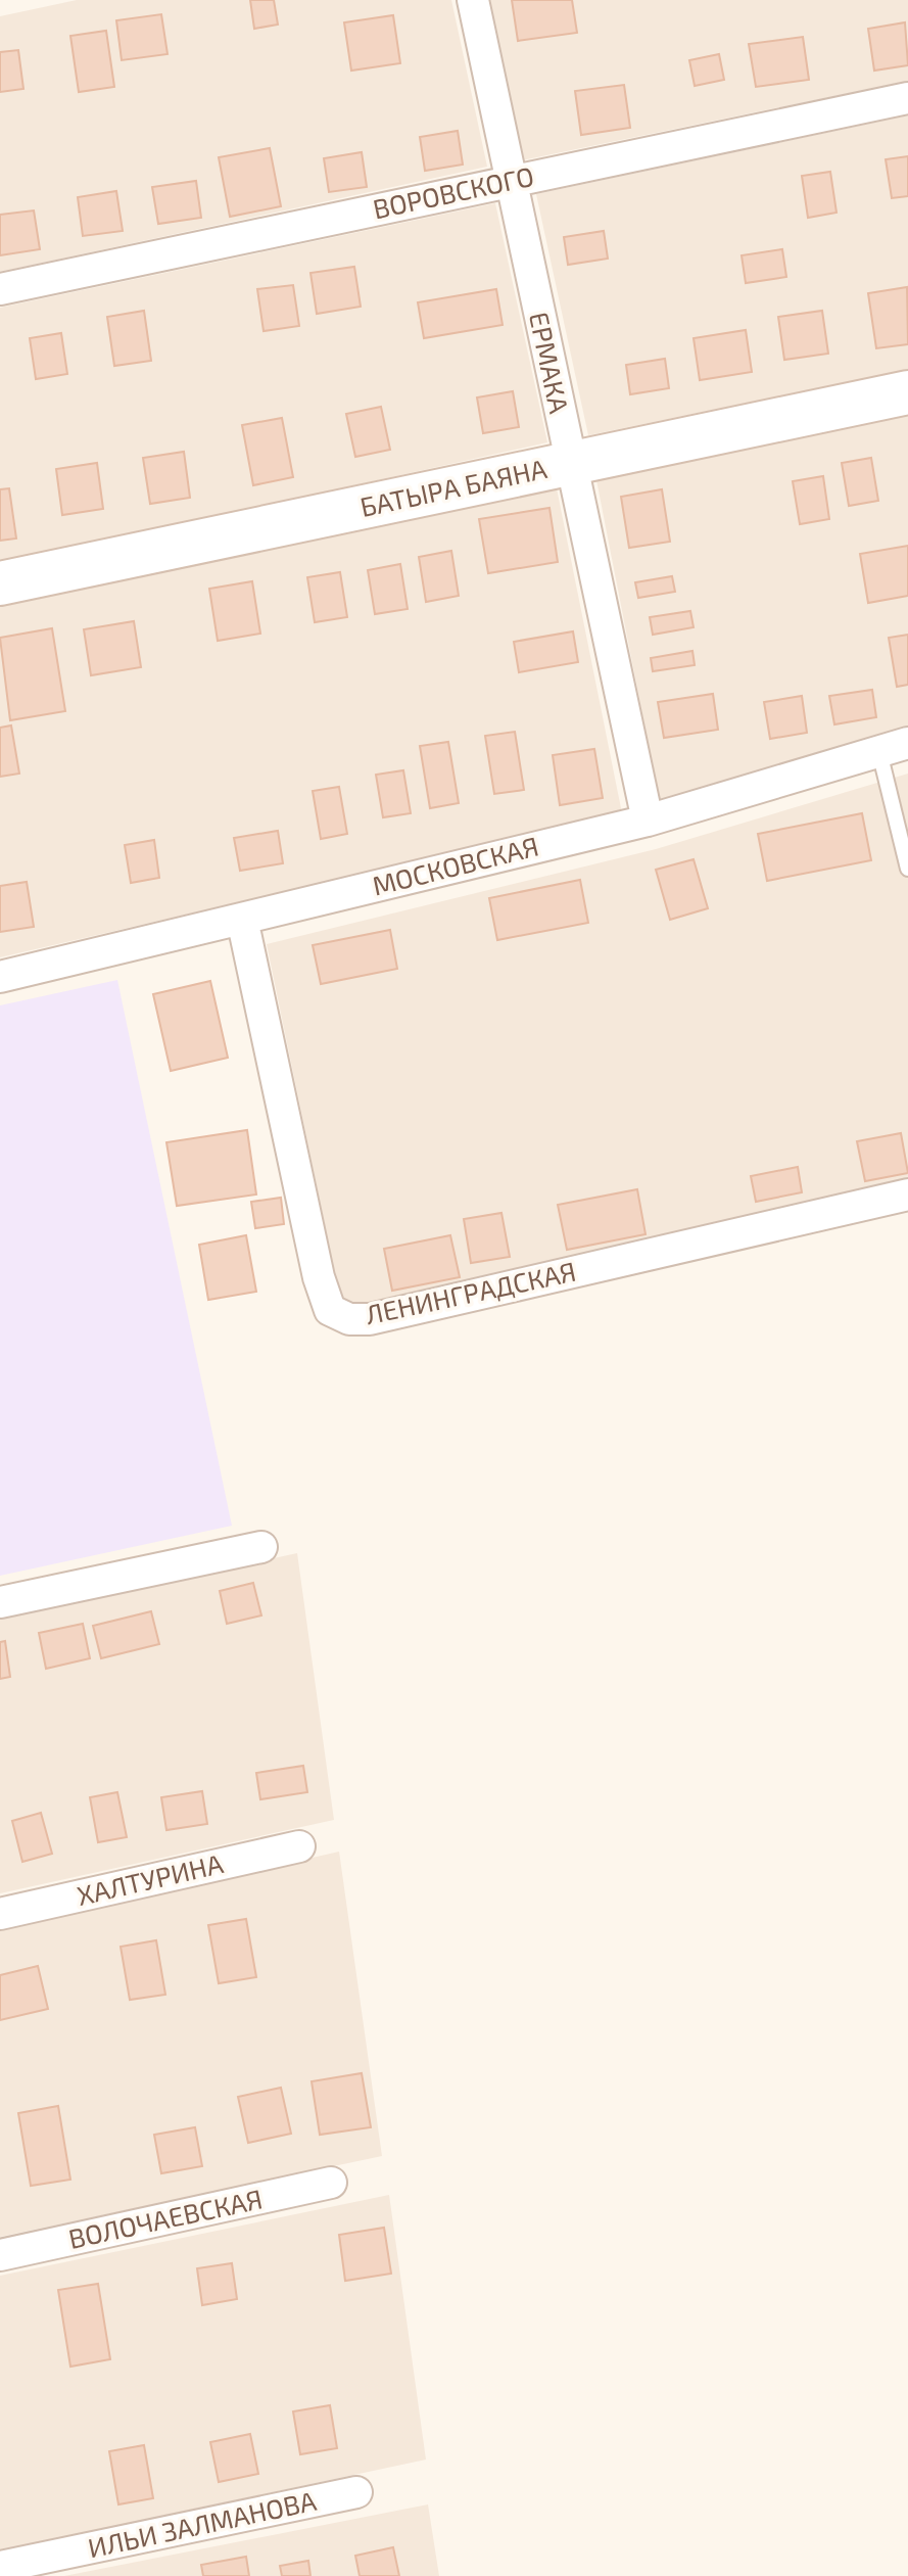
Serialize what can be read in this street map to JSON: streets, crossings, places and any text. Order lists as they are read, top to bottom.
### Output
{
  "streets": {
    "street": [
      "ВОРОВСКОГО",
      "ЕРМАКА",
      "БАТЫРА БАЯНА",
      "МОСКОВСКАЯ",
      "ЛЕНИНГРАДСКАЯ",
      "ХАЛТУРИНА",
      "ВОЛОЧАЕВСКАЯ",
      "ИЛЬИ ЗАЛМАНОВА"
    ]
  },
  "crossings": [
    ["ВОРОВСКОГО", "ЕРМАКА"],
    ["ЕРМАКА", "БАТЫРА БАЯНА"],
    ["ЕРМАКА", "МОСКОВСКАЯ"],
    ["МОСКОВСКАЯ", "ЛЕНИНГРАДСКАЯ"]
  ]
}
